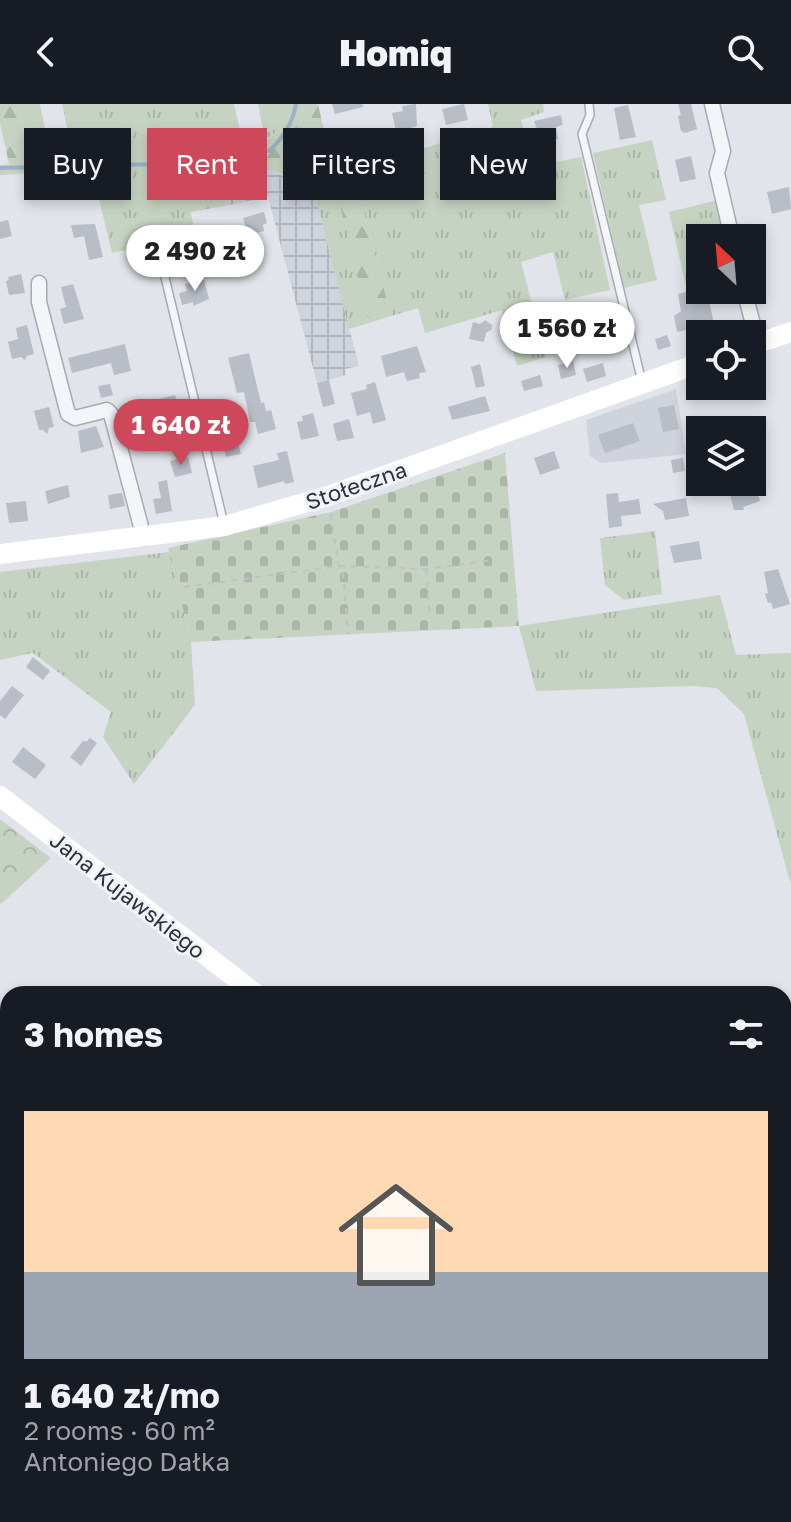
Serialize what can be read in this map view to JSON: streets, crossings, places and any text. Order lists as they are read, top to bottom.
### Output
{
  "streets": {
    "main road": ["Stołeczna", "Jana Kujawskiego"]
  },
  "north": "top left",
  "page": {
    "header": "Homiq",
    "chip": [
      "Buy",
      "Rent",
      "Filters",
      "New"
    ],
    "price": ["2 490 zł", "1 560 zł", "1 640 zł"],
    "heading": "3 homes",
    "list": [
      {
        "name": "1 640 zł/mo",
        "note": "2 rooms · 60 m² · Antoniego Dałka"
      }
    ]
  }
}
